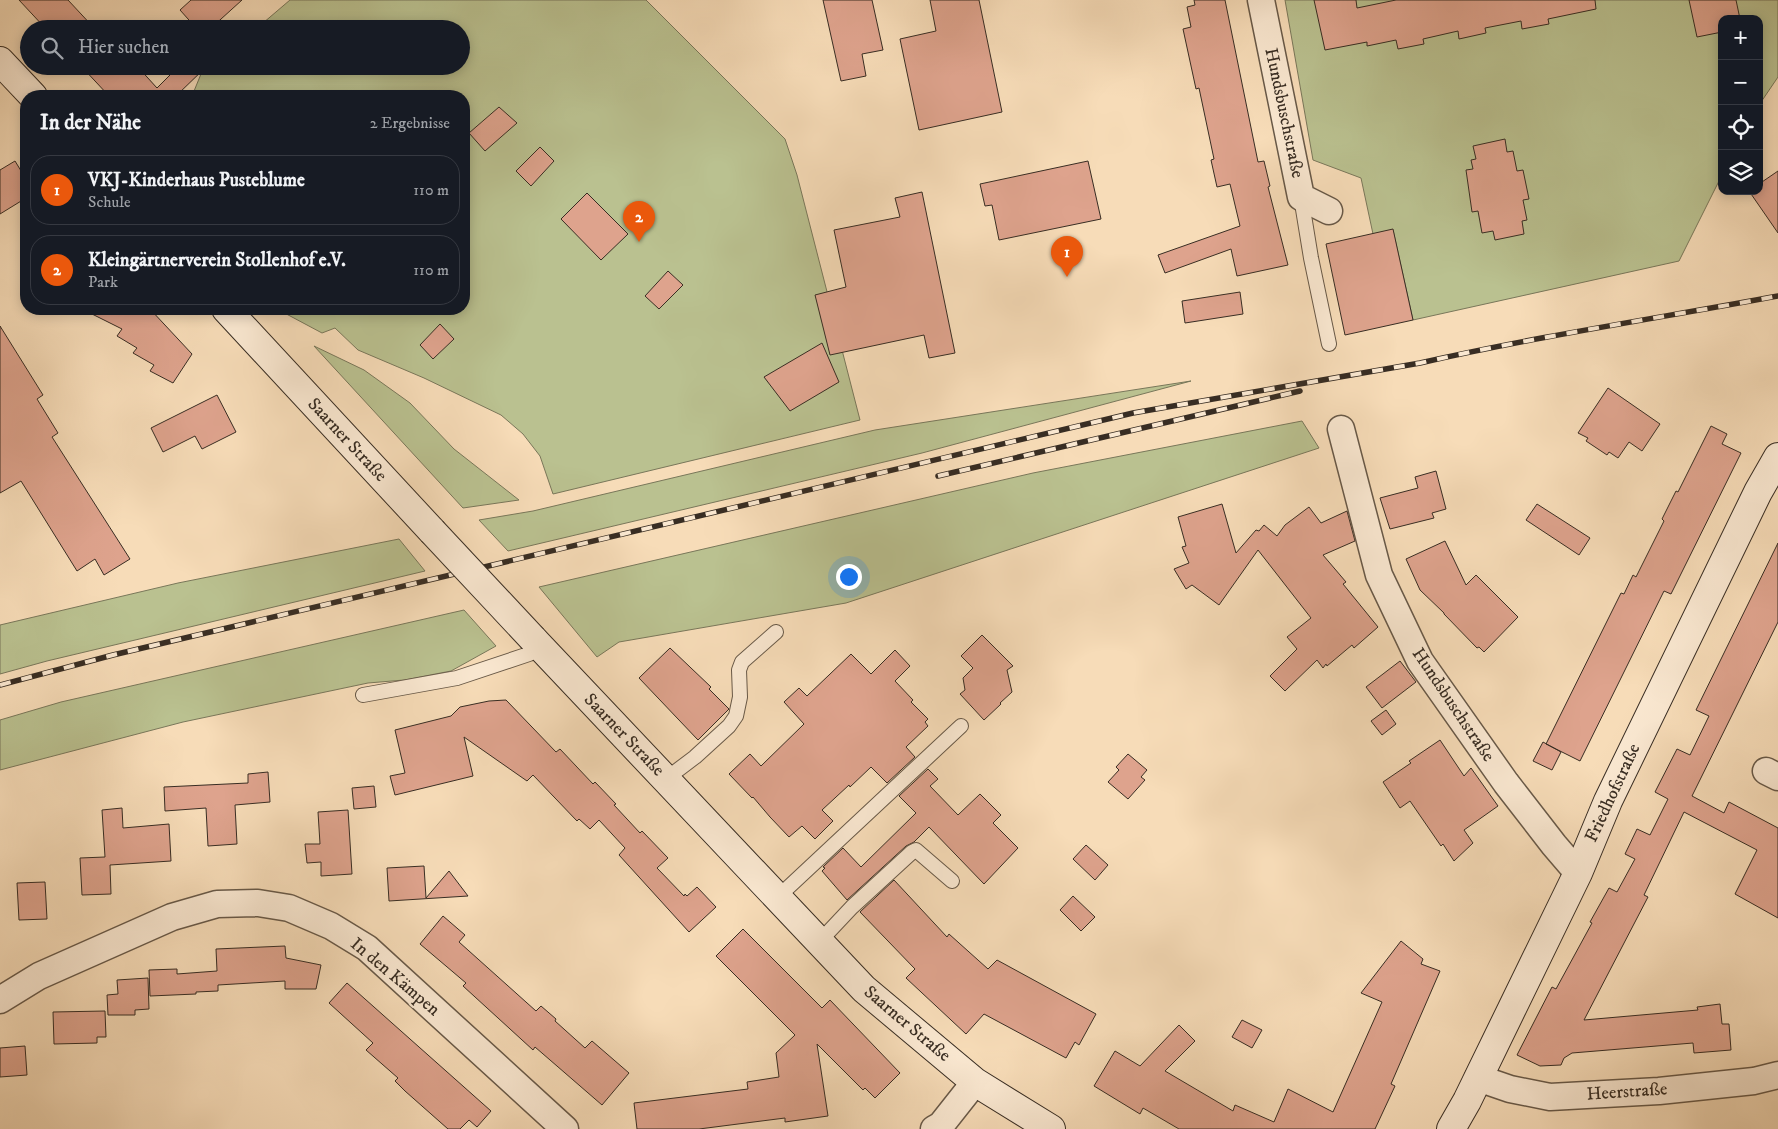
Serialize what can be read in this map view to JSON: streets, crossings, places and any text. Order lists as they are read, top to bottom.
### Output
{
  "streets": {
    "main road": ["Saarner Straße", "Friedhofstraße"],
    "street": ["Hundsbuschstraße", "In den Kämpen", "Heerstraße"]
  },
  "crossings": [
    ["Hundsbuschstraße", "Friedhofstraße"],
    ["Friedhofstraße", "Heerstraße"]
  ],
  "page": {
    "map_buttons": ["+", "−"],
    "search": "Hier suchen",
    "heading": ["In der Nähe", "2 Ergebnisse"],
    "list": [
      {
        "mark": "1",
        "name": "VKJ-Kinderhaus Pusteblume",
        "note": "Schule",
        "value": "110 m"
      },
      {
        "mark": "2",
        "name": "Kleingärtnerverein Stollenhof e.V.",
        "note": "Park",
        "value": "110 m"
      }
    ],
    "pins": ["2", "1"]
  }
}
